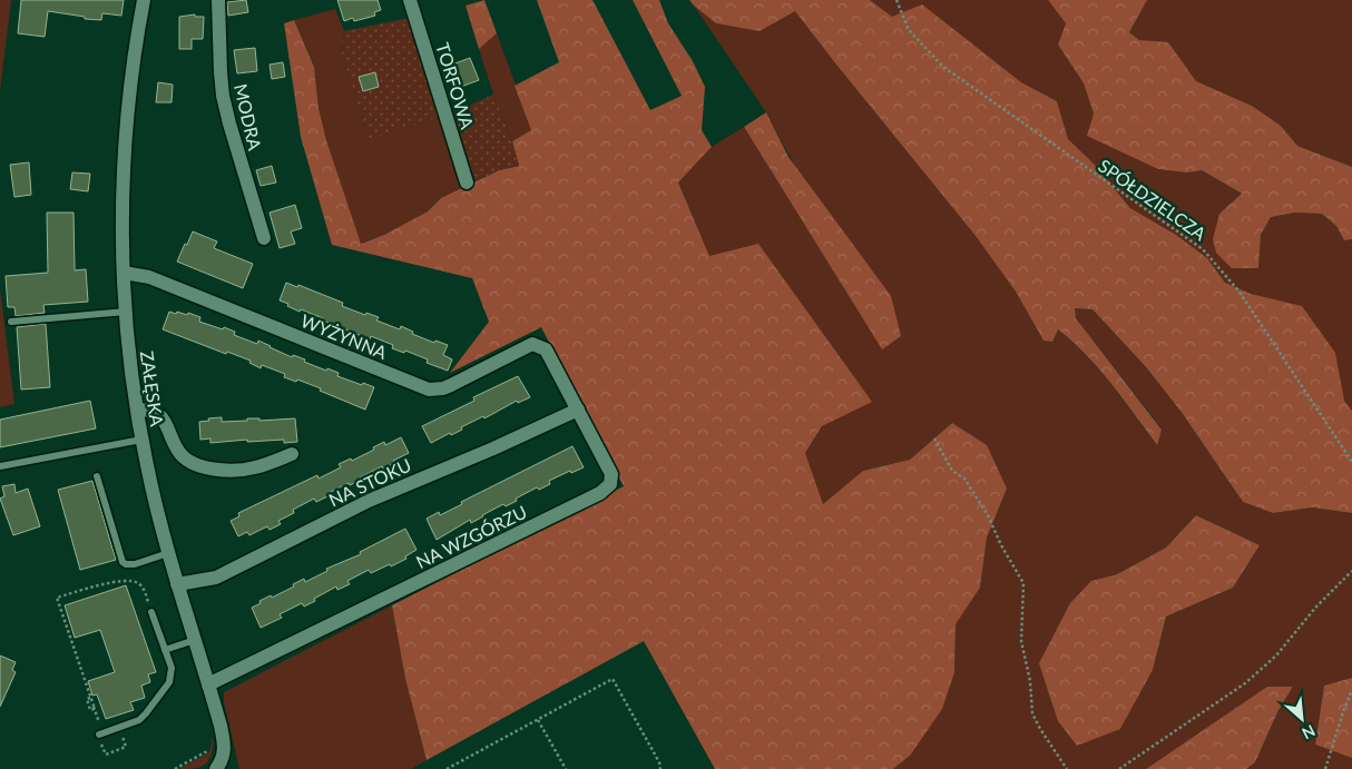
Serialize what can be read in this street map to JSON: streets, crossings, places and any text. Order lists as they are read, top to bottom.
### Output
{
  "streets": {
    "street": [
      "TORFOWA",
      "MODRA",
      "WYŻYNNA",
      "ZAŁĘSKA",
      "NA STOKU",
      "NA WZGÓRZU"
    ],
    "path": ["SPÓŁDZIELCZA"]
  },
  "crossings": [
    ["WYŻYNNA", "ZAŁĘSKA"],
    ["WYŻYNNA", "NA WZGÓRZU"],
    ["ZAŁĘSKA", "NA STOKU"],
    ["ZAŁĘSKA", "NA WZGÓRZU"],
    ["NA STOKU", "NA WZGÓRZU"]
  ],
  "north": "bottom right"
}
